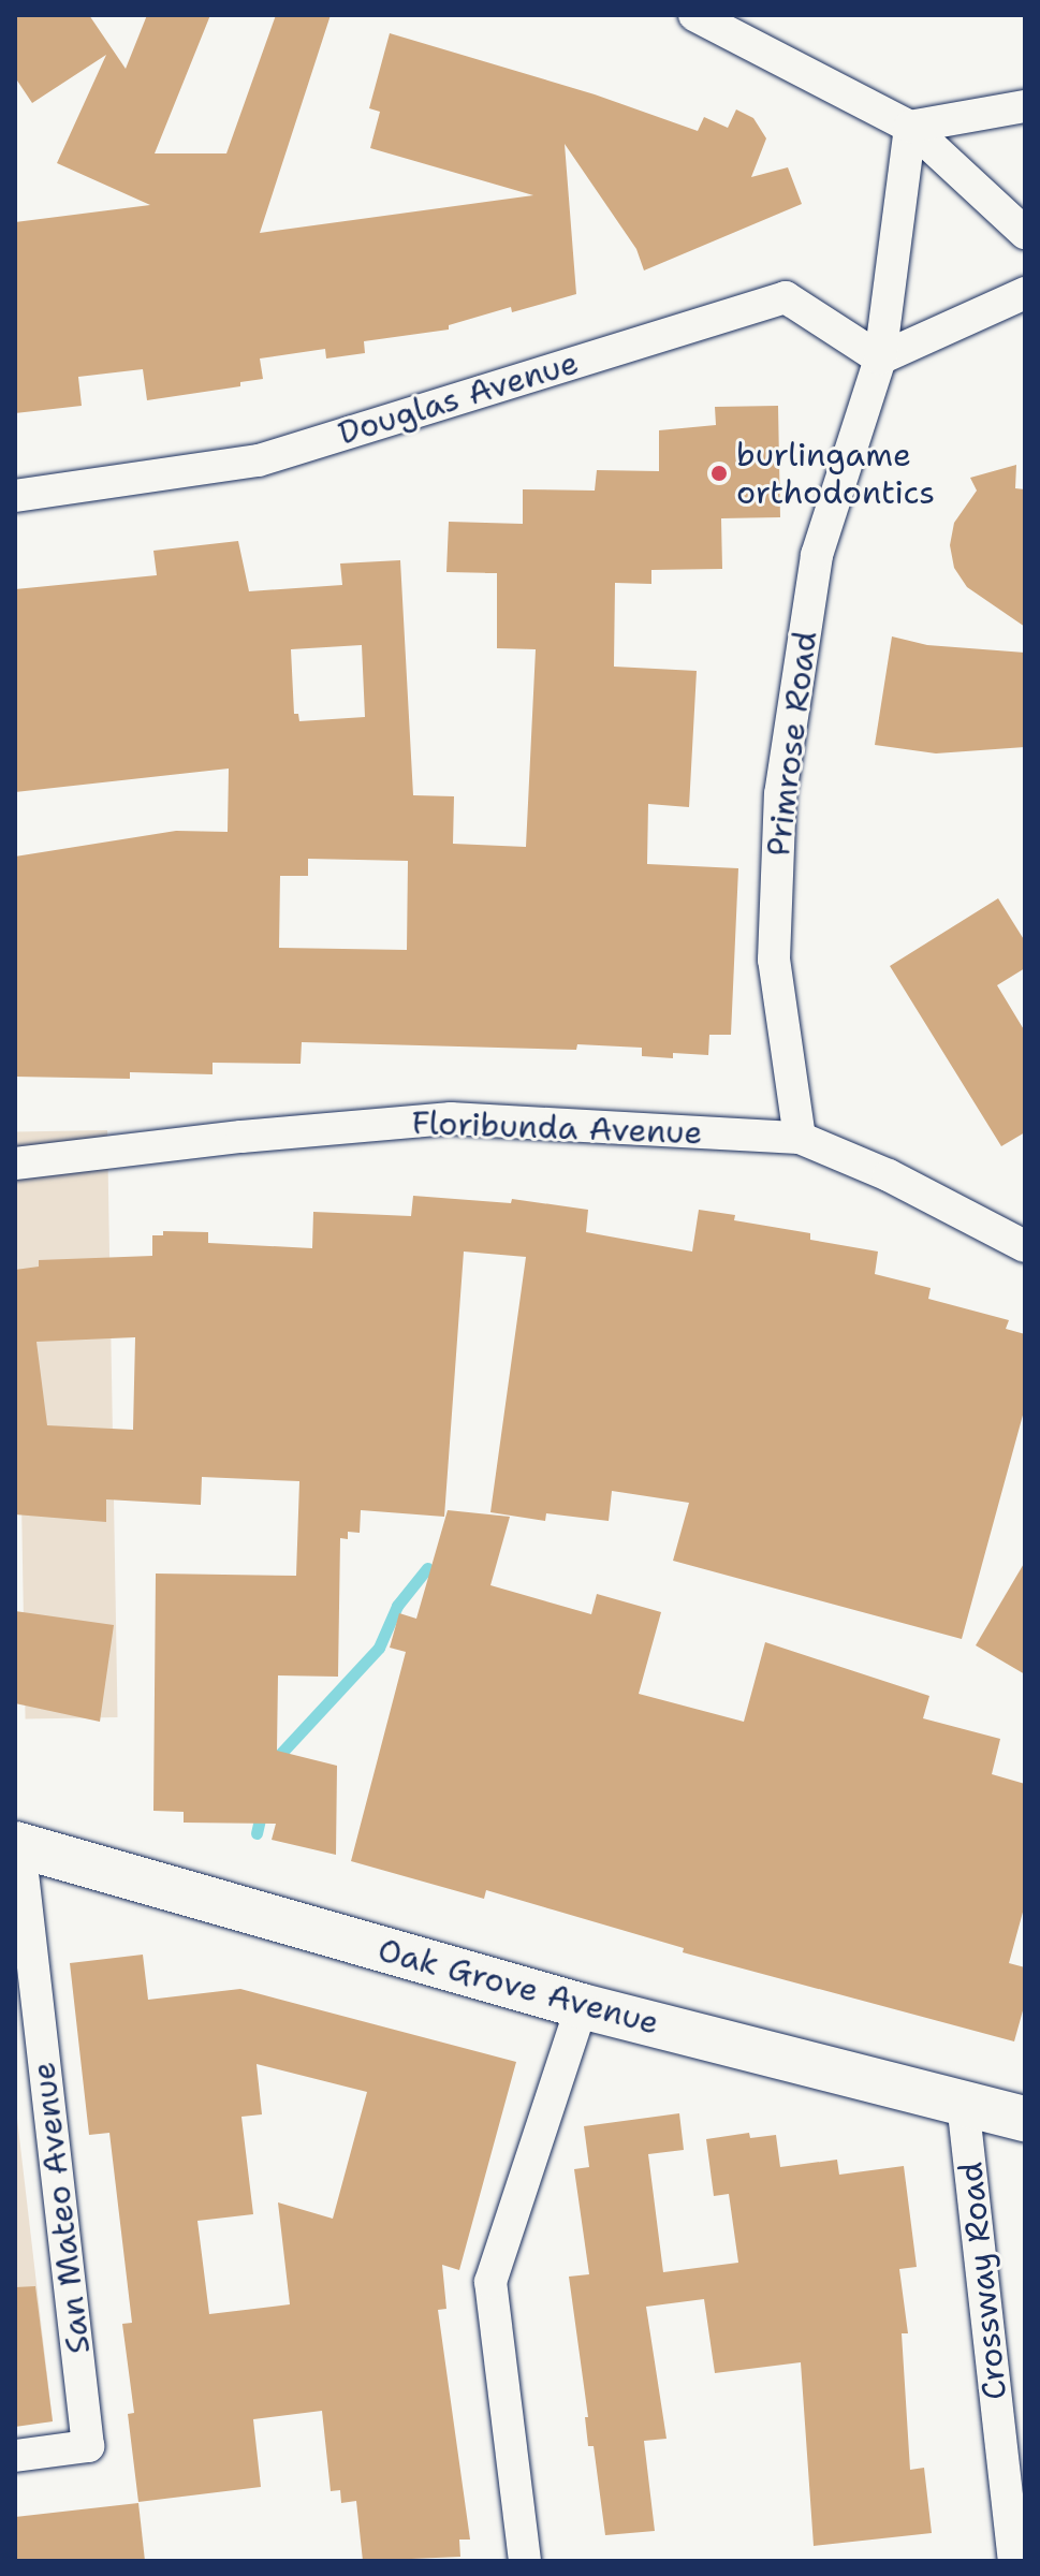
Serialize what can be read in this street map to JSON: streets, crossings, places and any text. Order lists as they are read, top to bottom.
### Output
{
  "streets": {
    "street": [
      "Douglas Avenue",
      "Primrose Road",
      "Floribunda Avenue",
      "Oak Grove Avenue",
      "San Mateo Avenue",
      "Crossway Road"
    ]
  },
  "crossings": [
    ["Douglas Avenue", "Primrose Road"],
    ["Primrose Road", "Floribunda Avenue"],
    ["Oak Grove Avenue", "San Mateo Avenue"],
    ["Oak Grove Avenue", "Crossway Road"]
  ],
  "places": ["burlingame orthodontics"]
}
